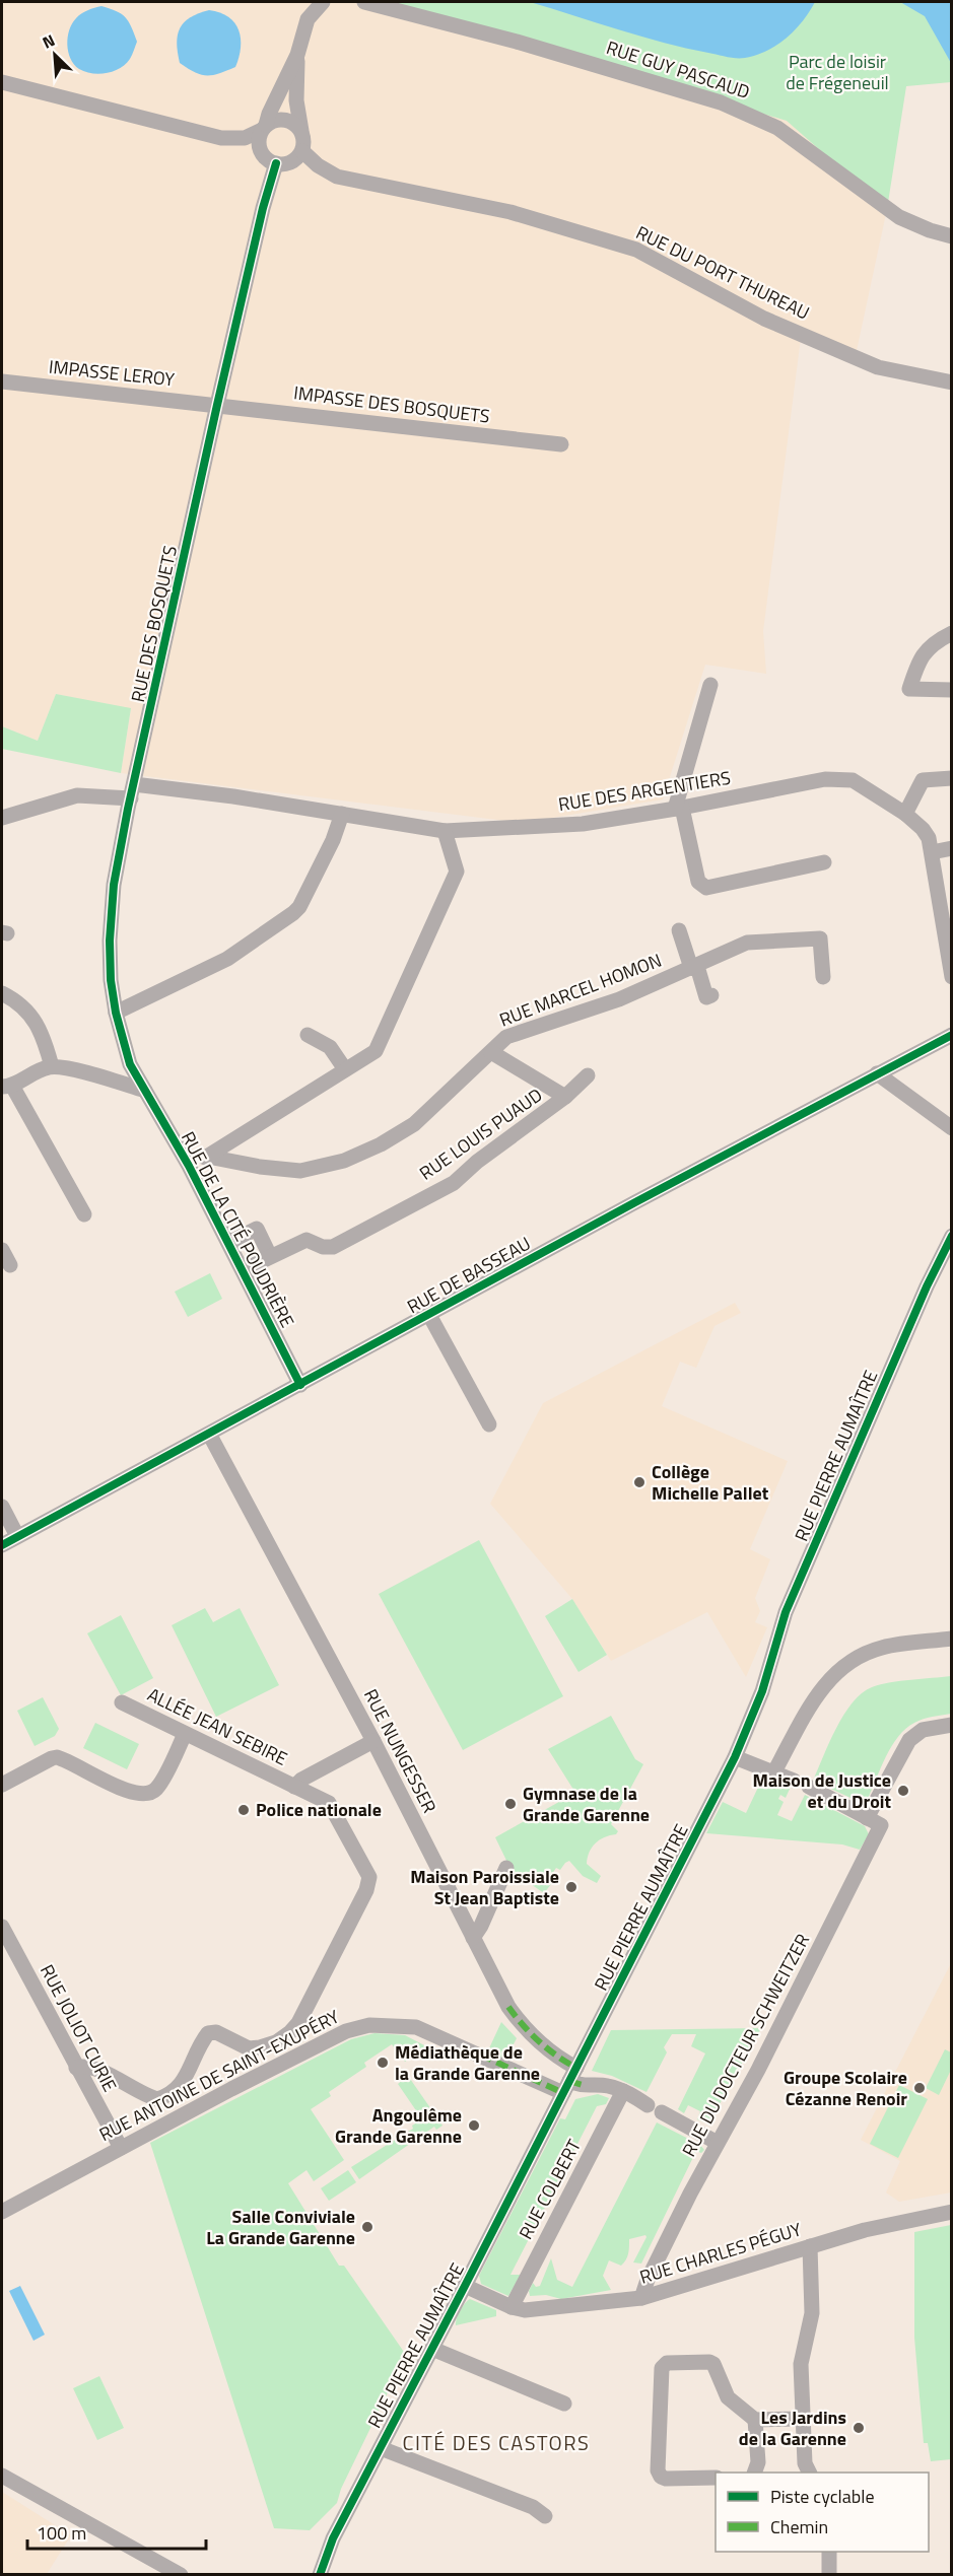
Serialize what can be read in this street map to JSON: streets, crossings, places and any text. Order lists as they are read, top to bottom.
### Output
{
  "streets": {
    "street": [
      "RUE GUY PASCAUD",
      "RUE DU PORT THUREAU",
      "IMPASSE LEROY",
      "IMPASSE DES BOSQUETS",
      "RUE DES BOSQUETS",
      "RUE DES ARGENTIERS",
      "RUE MARCEL HOMON",
      "RUE LOUIS PUAUD",
      "RUE DE LA CITÉ POUDRIÈRE",
      "RUE DE BASSEAU",
      "RUE PIERRE AUMAÎTRE",
      "ALLÉE JEAN SEBIRE",
      "RUE NUNGESSER",
      "RUE JOLIOT CURIE",
      "RUE DU DOCTEUR SCHWEITZER",
      "RUE ANTOINE DE SAINT-EXUPÉRY",
      "RUE COLBERT",
      "RUE CHARLES PÉGUY"
    ]
  },
  "crossings": [
    ["RUE DU PORT THUREAU", "RUE DES BOSQUETS"],
    ["IMPASSE LEROY", "IMPASSE DES BOSQUETS"],
    ["IMPASSE LEROY", "RUE DES BOSQUETS"],
    ["IMPASSE DES BOSQUETS", "RUE DES BOSQUETS"],
    ["RUE DES BOSQUETS", "RUE DES ARGENTIERS"],
    ["RUE DES BOSQUETS", "RUE DE LA CITÉ POUDRIÈRE"],
    ["RUE MARCEL HOMON", "RUE LOUIS PUAUD"],
    ["RUE LOUIS PUAUD", "RUE DE LA CITÉ POUDRIÈRE"],
    ["RUE DE LA CITÉ POUDRIÈRE", "RUE DE BASSEAU"],
    ["RUE DE BASSEAU", "RUE NUNGESSER"],
    ["RUE PIERRE AUMAÎTRE", "RUE NUNGESSER"],
    ["RUE PIERRE AUMAÎTRE", "RUE ANTOINE DE SAINT-EXUPÉRY"],
    ["RUE PIERRE AUMAÎTRE", "RUE CHARLES PÉGUY"],
    ["ALLÉE JEAN SEBIRE", "RUE JOLIOT CURIE"],
    ["RUE NUNGESSER", "RUE ANTOINE DE SAINT-EXUPÉRY"],
    ["RUE JOLIOT CURIE", "RUE ANTOINE DE SAINT-EXUPÉRY"],
    ["RUE DU DOCTEUR SCHWEITZER", "RUE CHARLES PÉGUY"],
    ["RUE COLBERT", "RUE CHARLES PÉGUY"]
  ],
  "districts": ["CITÉ DES CASTORS"],
  "parks": ["Parc de loisir de Frégeneuil"],
  "places": [
    "Collège Michelle Pallet",
    "Maison de Justice et du Droit",
    "Gymnase de la Grande Garenne",
    "Police nationale",
    "Maison Paroissiale St Jean Baptiste",
    "Médiathèque de la Grande Garenne",
    "Groupe Scolaire Cézanne Renoir",
    "Angoulême Grande Garenne",
    "Salle Conviviale La Grande Garenne",
    "Les Jardins de la Garenne"
  ],
  "legend": ["Piste cyclable", "Chemin"],
  "scale_bar": "100 m",
  "north": "top left"
}
